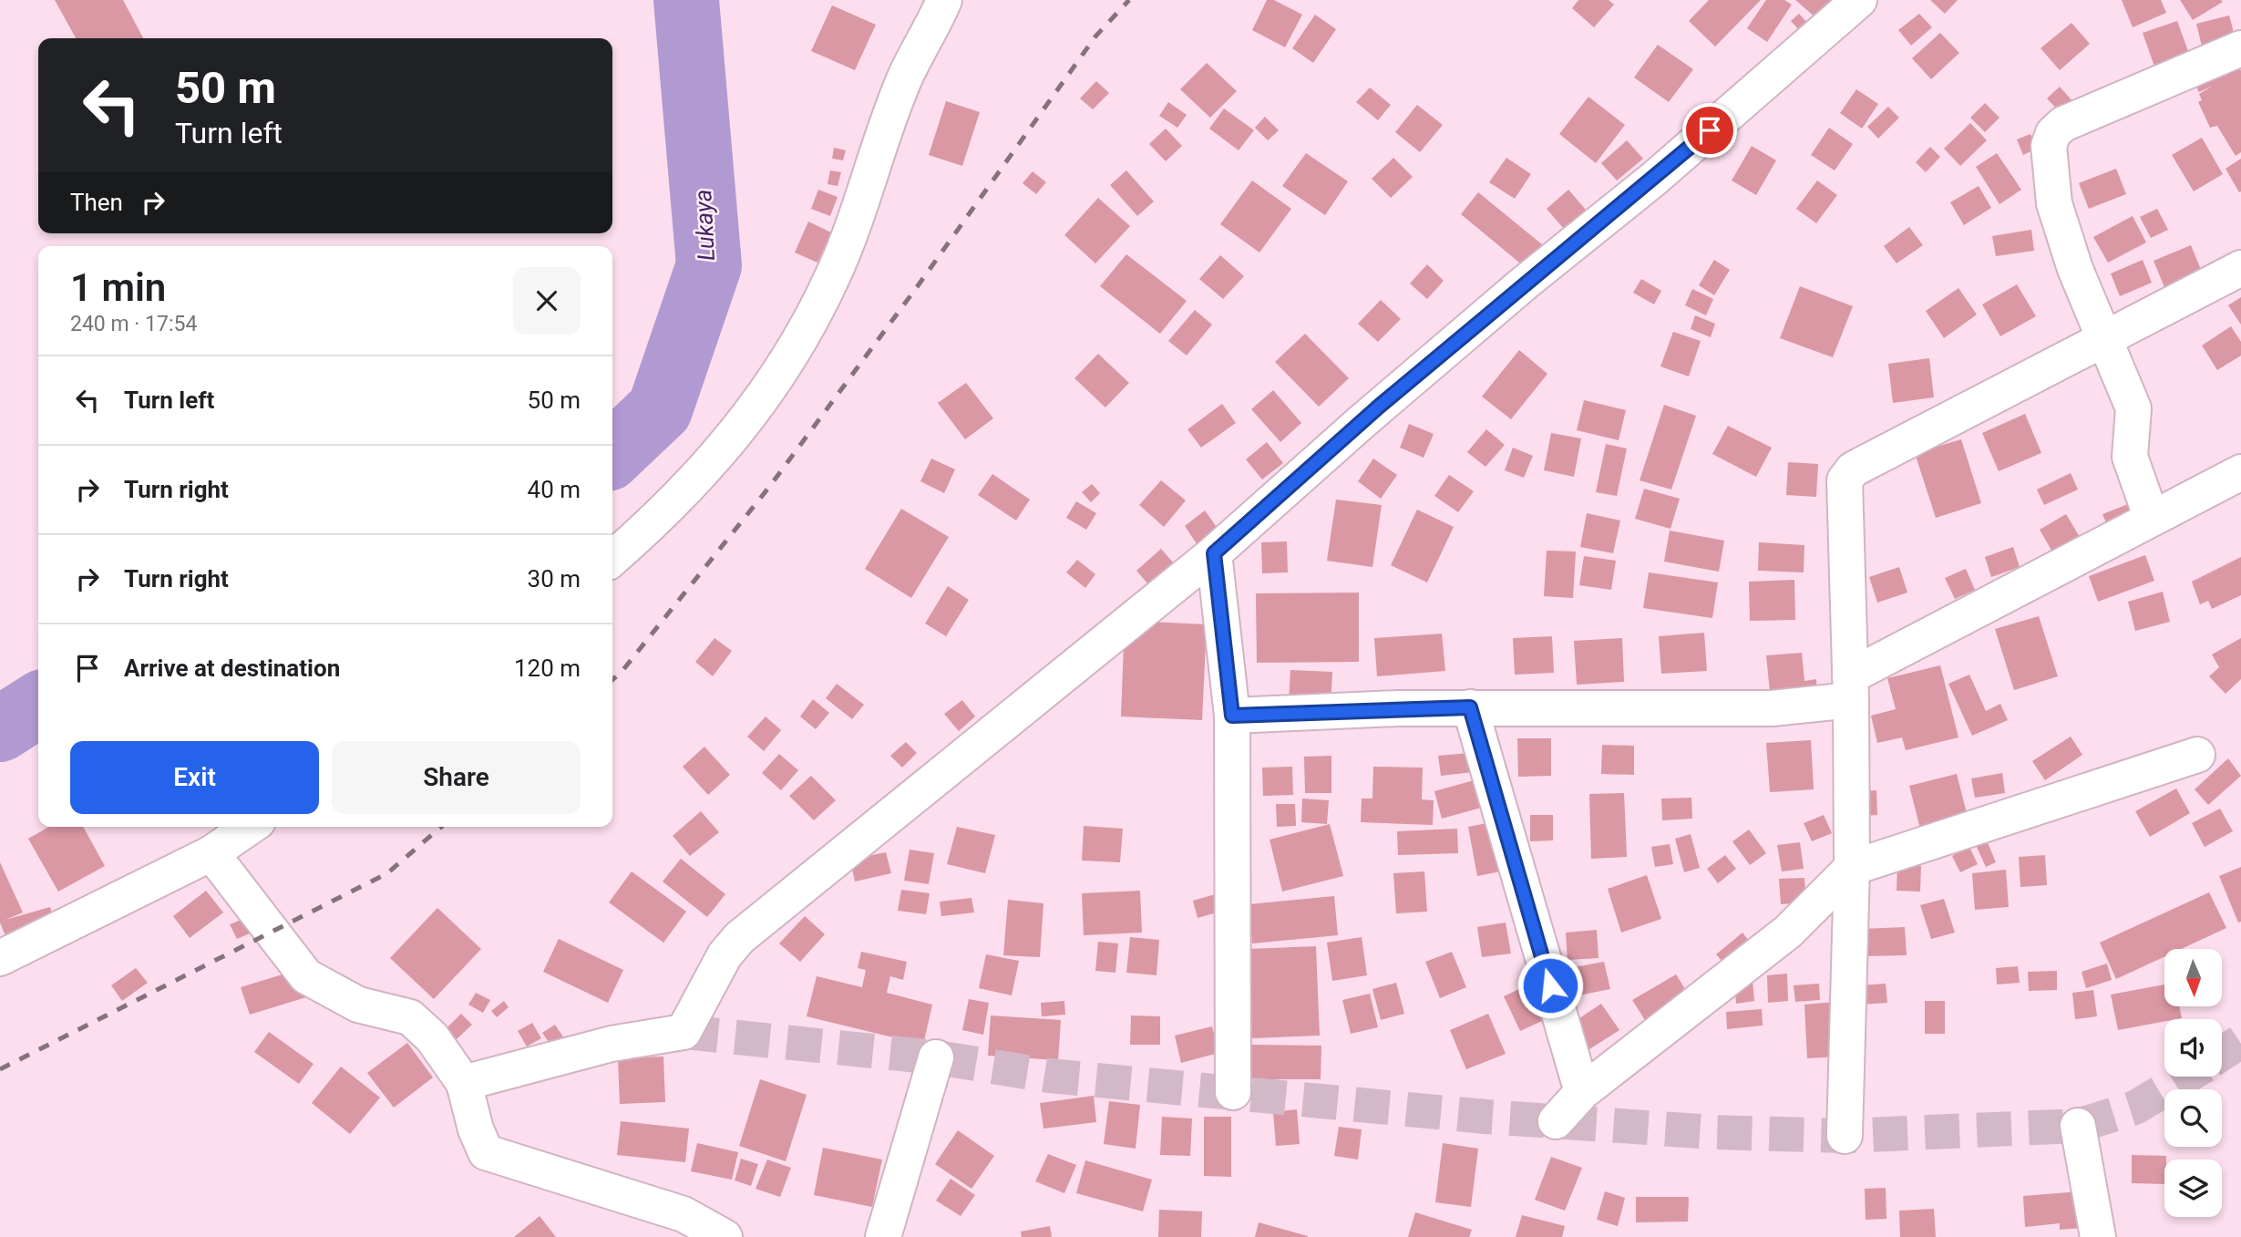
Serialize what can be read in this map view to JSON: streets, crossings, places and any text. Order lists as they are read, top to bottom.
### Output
{
  "water": ["Lukaya"],
  "north": "bottom",
  "page": {
    "turn": ["50 m", "Turn left"],
    "then": "Then",
    "heading": ["1 min", "240 m · 17:54"],
    "list": [
      {
        "name": "Turn left",
        "value": "50 m"
      },
      {
        "name": "Turn right",
        "value": "40 m"
      },
      {
        "name": "Turn right",
        "value": "30 m"
      },
      {
        "name": "Arrive at destination",
        "value": "120 m"
      }
    ],
    "buttons": ["Exit", "Share"]
  }
}
